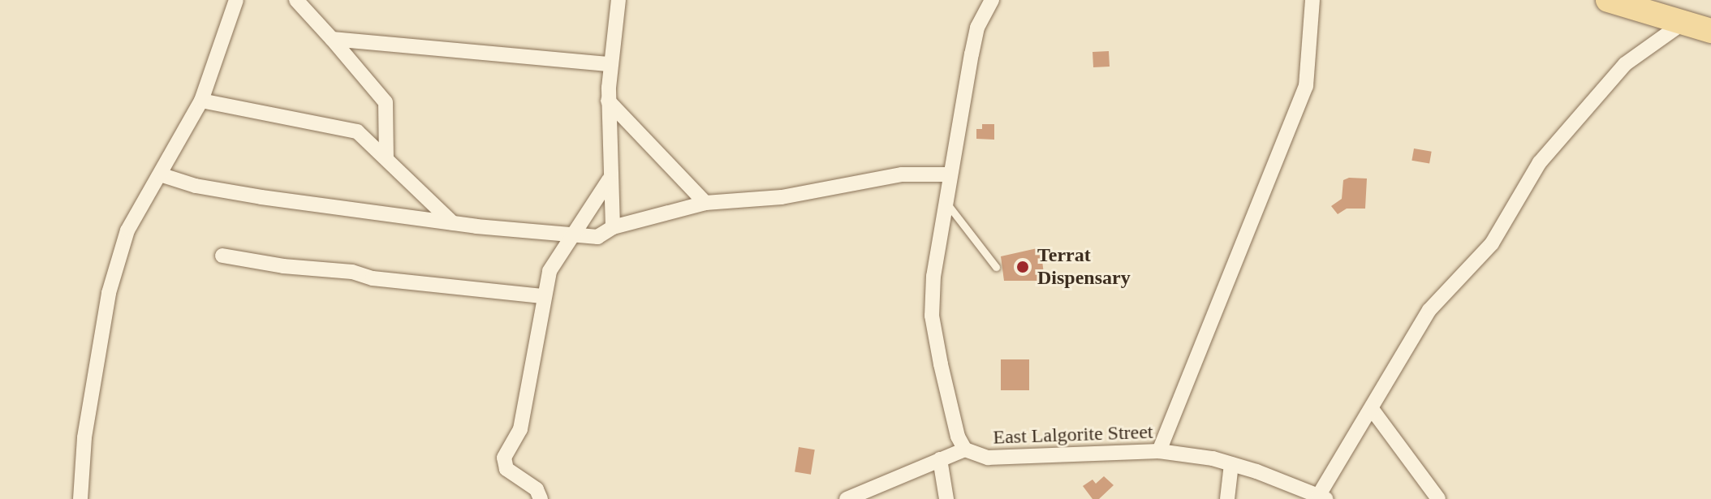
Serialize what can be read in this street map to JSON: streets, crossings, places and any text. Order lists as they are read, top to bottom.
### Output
{
  "streets": {
    "street": ["East Lalgorite Street"]
  },
  "places": ["Terrat Dispensary"]
}
